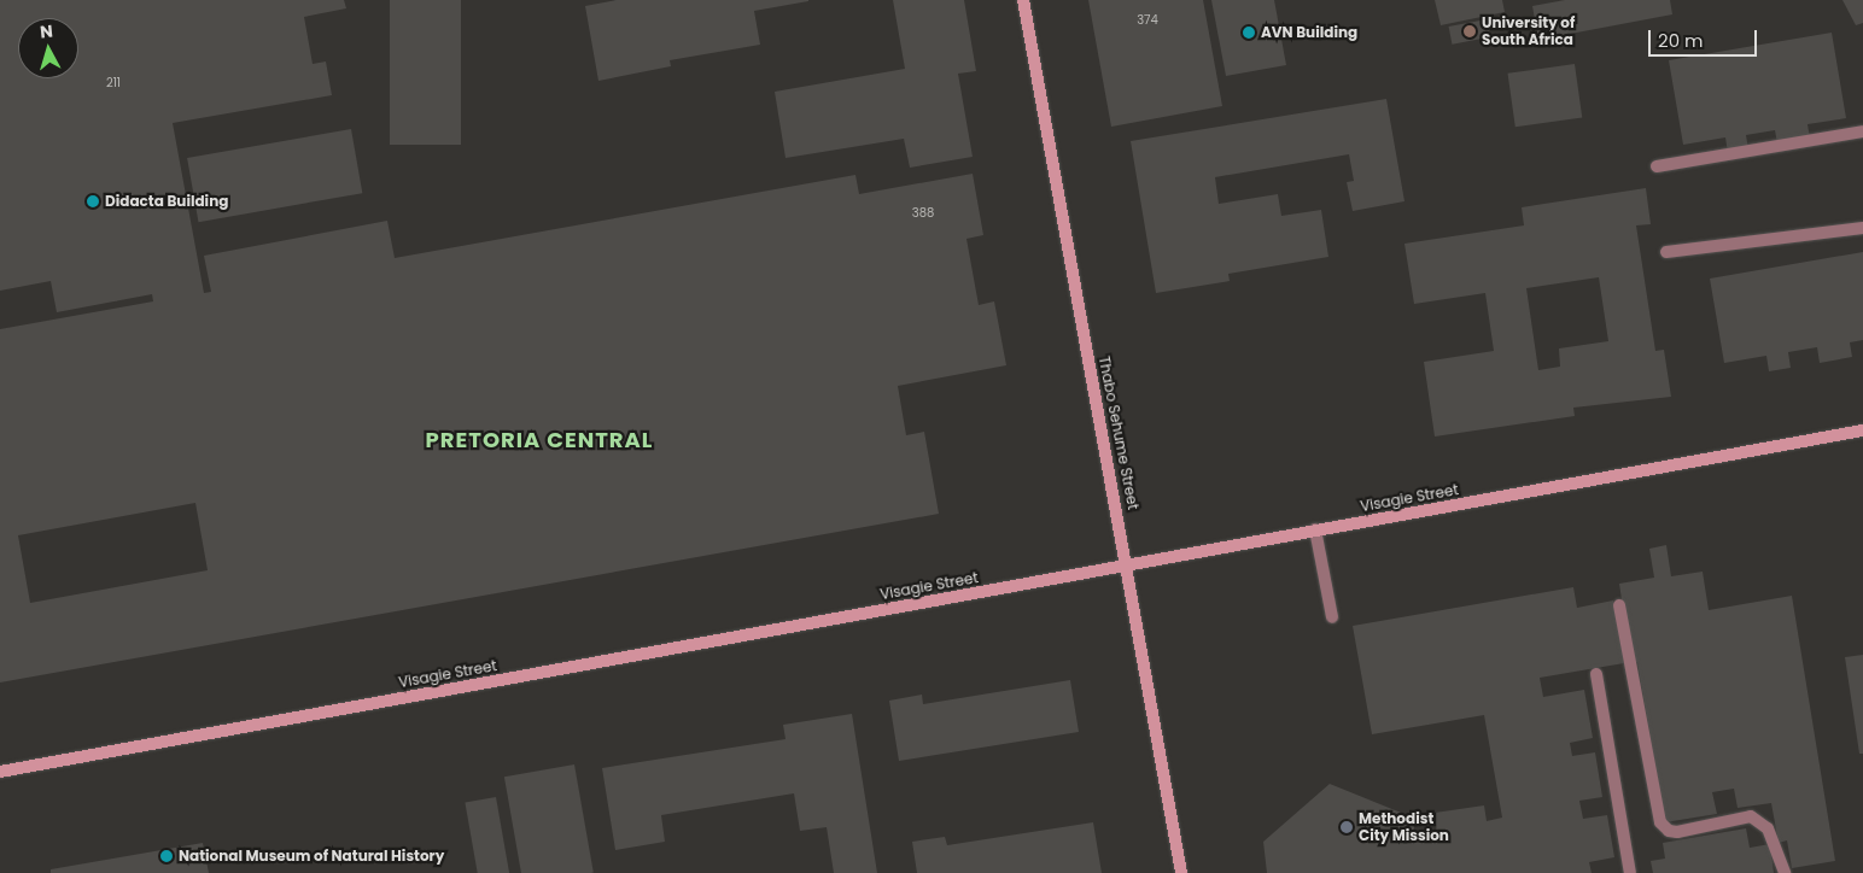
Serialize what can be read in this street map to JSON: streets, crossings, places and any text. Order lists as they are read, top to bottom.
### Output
{
  "streets": {
    "street": ["Thabo Sehume Street", "Visagie Street"]
  },
  "crossings": [
    ["Thabo Sehume Street", "Visagie Street"]
  ],
  "districts": ["PRETORIA CENTRAL"],
  "places": [
    "University of South Africa",
    "AVN Building",
    "Didacta Building",
    "Methodist City Mission",
    "National Museum of Natural History"
  ],
  "house_numbers": ["374", "211", "388"],
  "scale_bar": "20 m",
  "north": "top"
}
